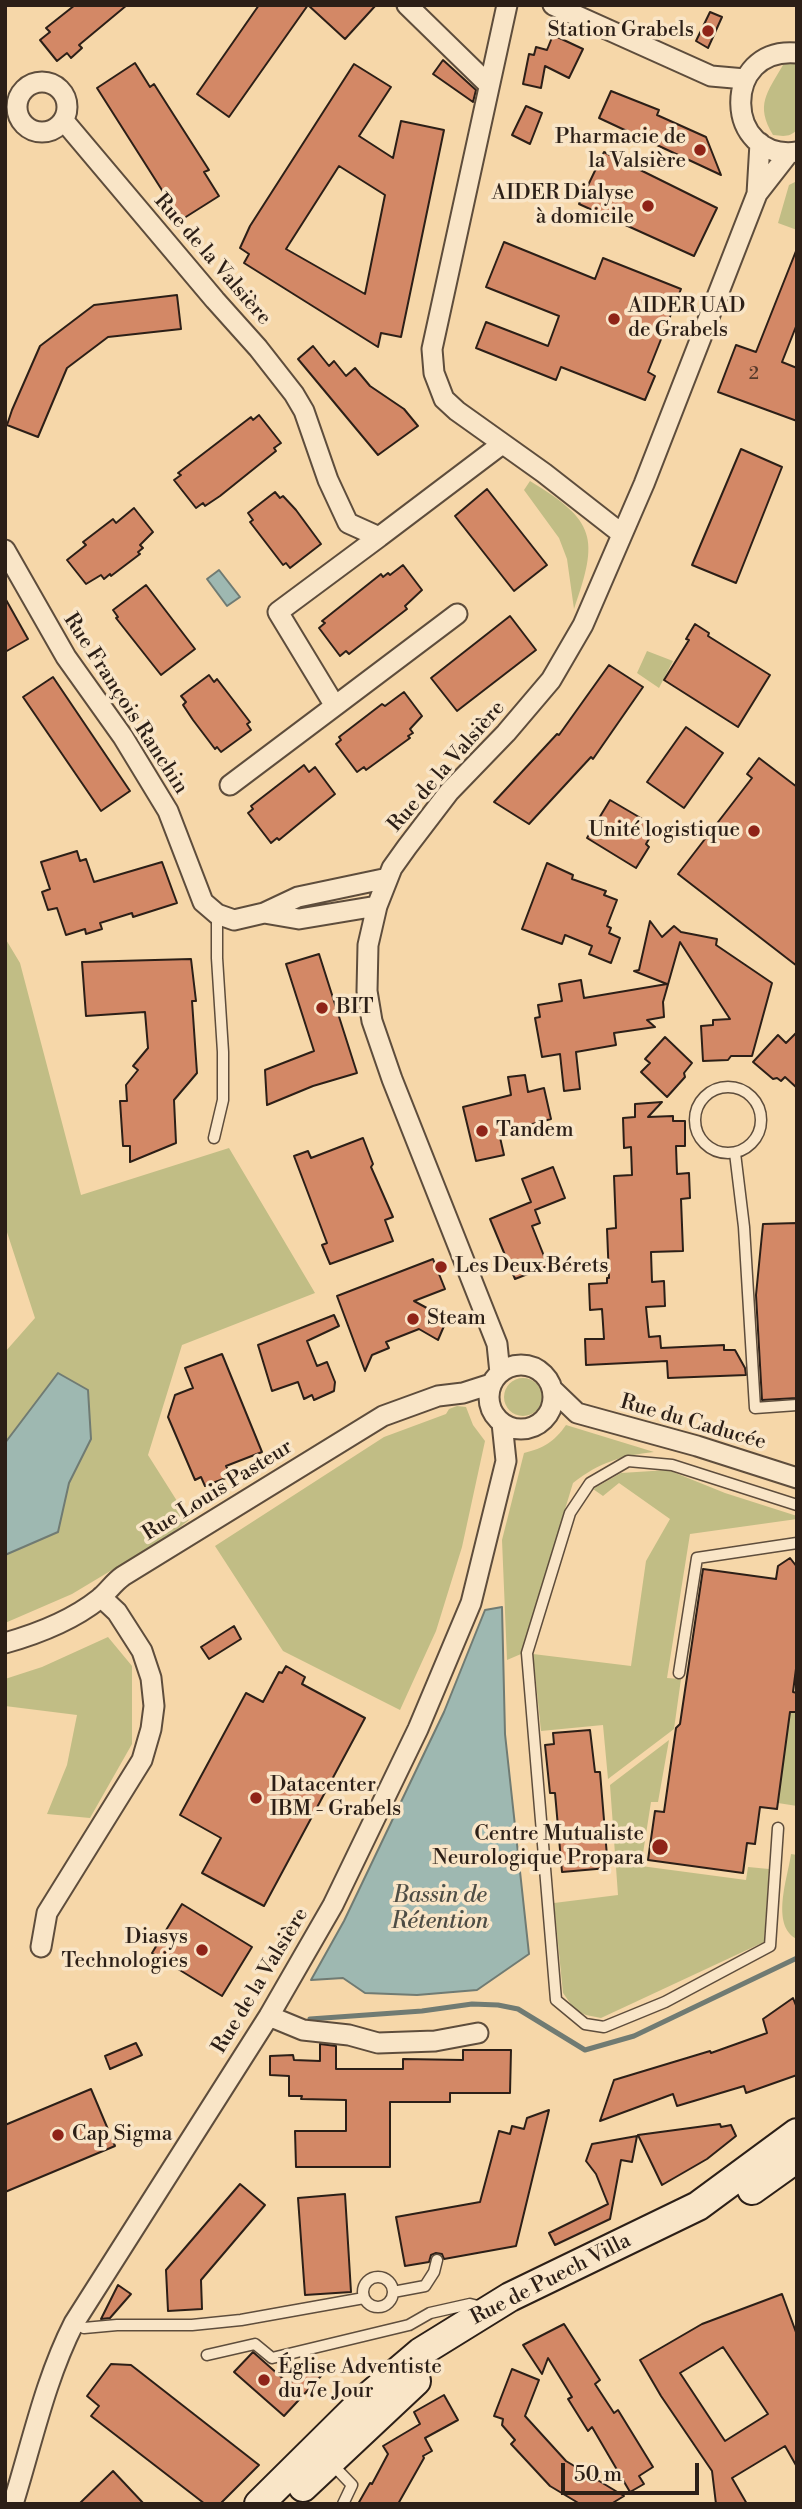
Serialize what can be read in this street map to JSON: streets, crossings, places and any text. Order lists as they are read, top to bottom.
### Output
{
  "streets": {
    "main road": ["Rue de Puech Villa"],
    "street": [
      "Rue de la Valsière",
      "Rue François Ranchin",
      "Rue du Caducée",
      "Rue Louis Pasteur"
    ]
  },
  "crossings": [
    ["Rue de la Valsière", "Rue du Caducée"],
    ["Rue de la Valsière", "Rue Louis Pasteur"],
    ["Rue du Caducée", "Rue Louis Pasteur"]
  ],
  "water": ["Bassin de Rétention"],
  "places": [
    "Station Grabels",
    "Pharmacie de la Valsière",
    "AIDER Dialyse à domicile",
    "AIDER UAD de Grabels",
    "Unité logistique",
    "BIT",
    "Tandem",
    "Les Deux Bérets",
    "Steam",
    "Datacenter IBM - Grabels",
    "Centre Mutualiste Neurologique Propara",
    "Diasys Technologies",
    "Cap Sigma",
    "Église Adventiste du 7e Jour"
  ],
  "house_numbers": ["2"],
  "scale_bar": "50 m"
}
